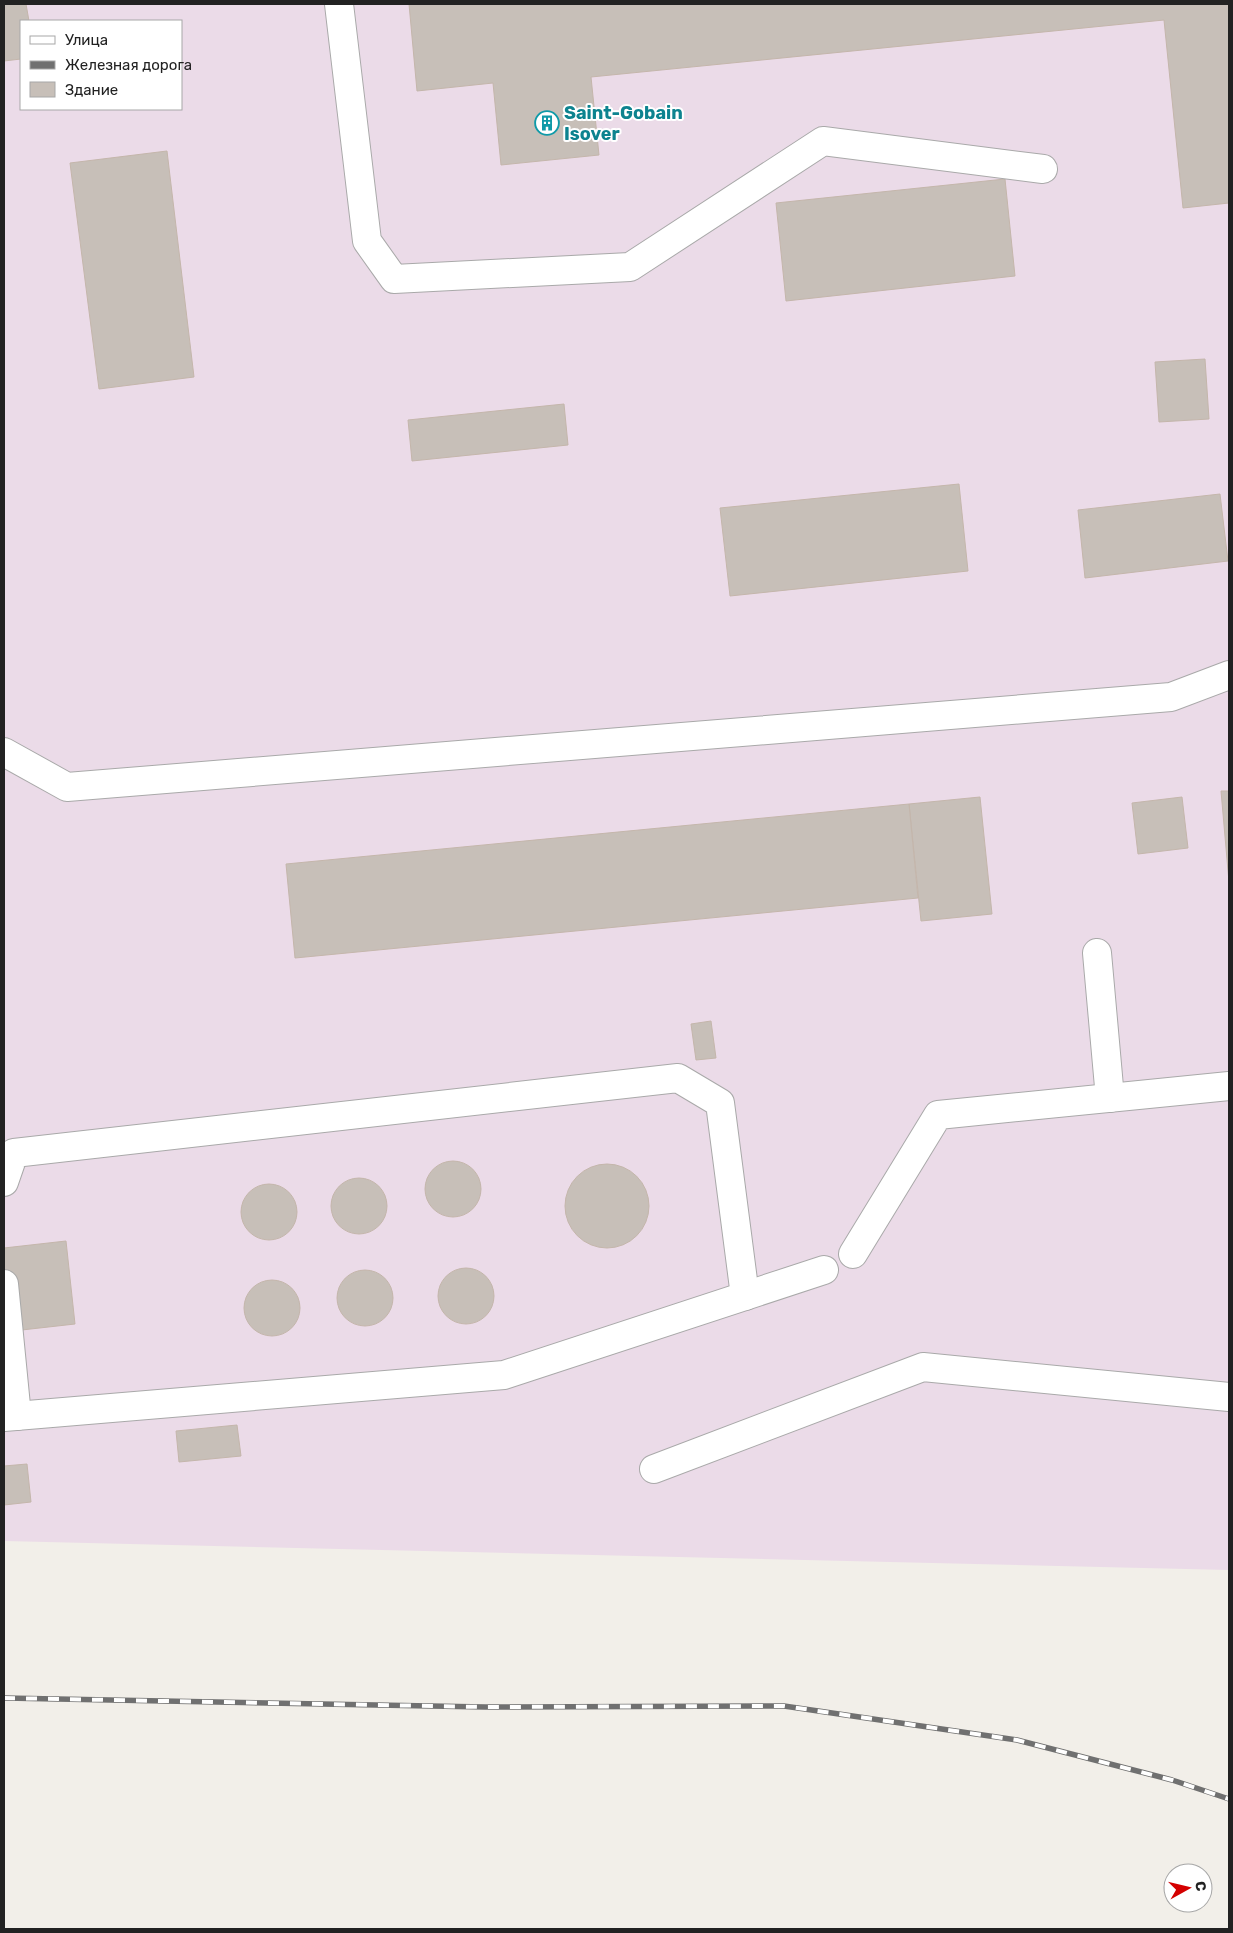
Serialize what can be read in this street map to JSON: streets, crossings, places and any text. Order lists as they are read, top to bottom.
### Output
{
  "places": {
    "building": ["Saint-Gobain Isover"]
  },
  "legend": ["Улица", "Железная дорога", "Здание"],
  "north": "right"
}
